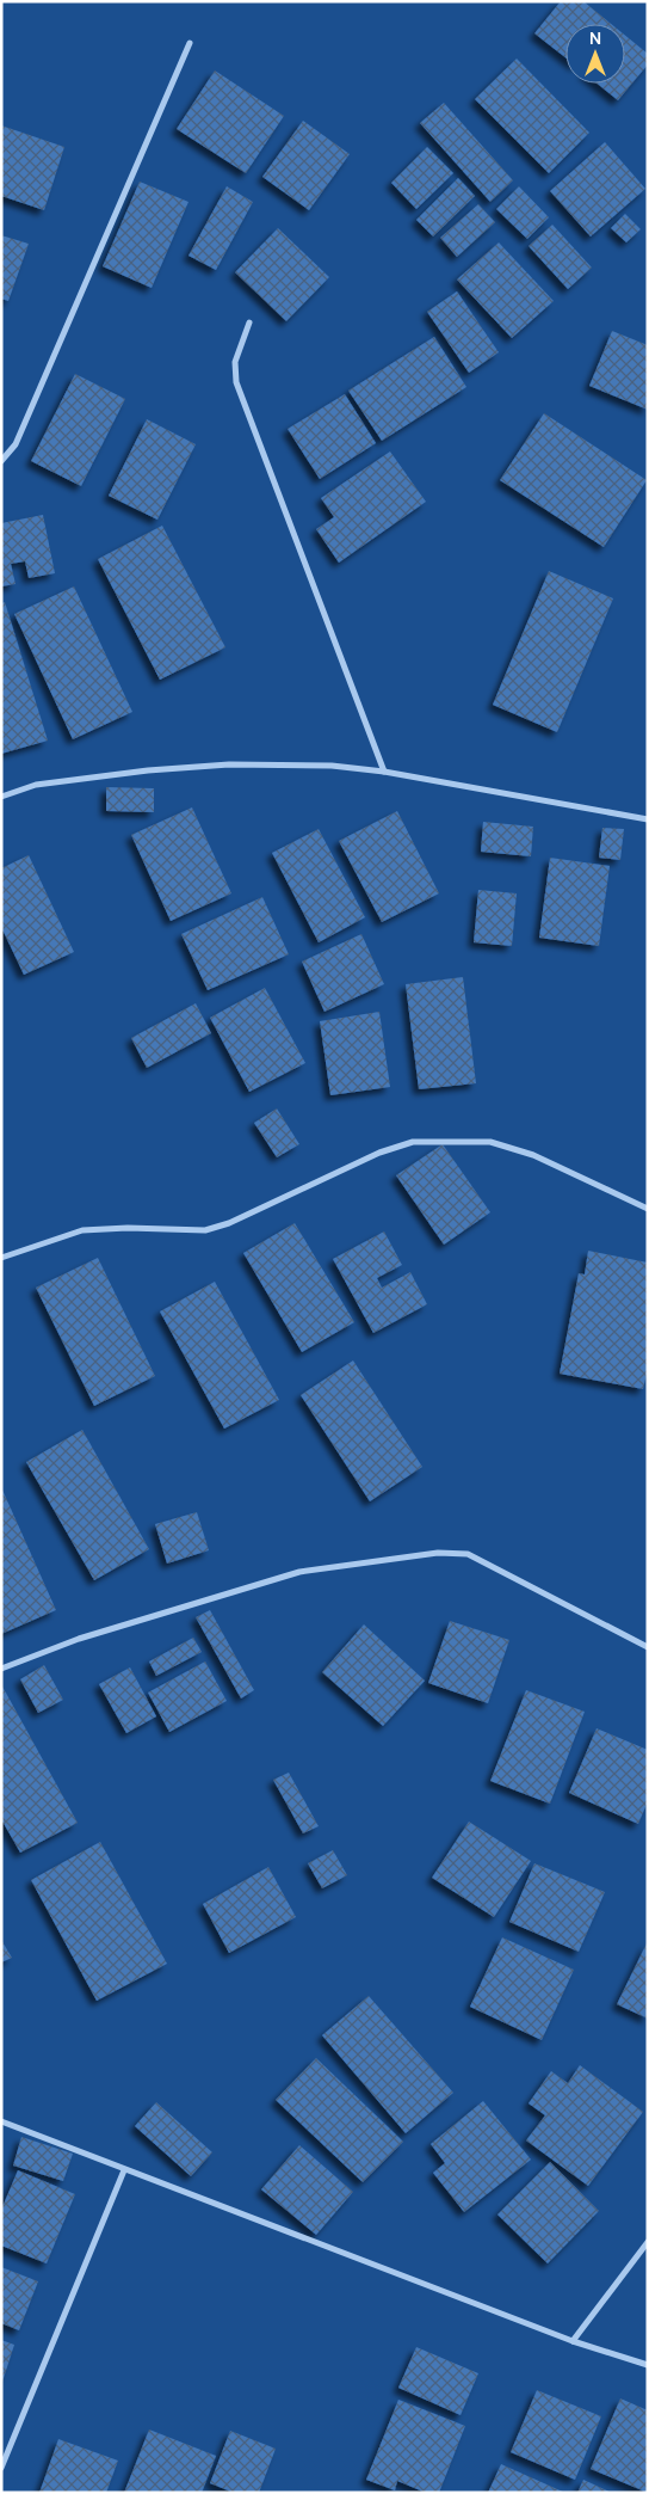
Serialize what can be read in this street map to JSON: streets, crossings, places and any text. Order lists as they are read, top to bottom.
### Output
{
  "north": "top"
}
